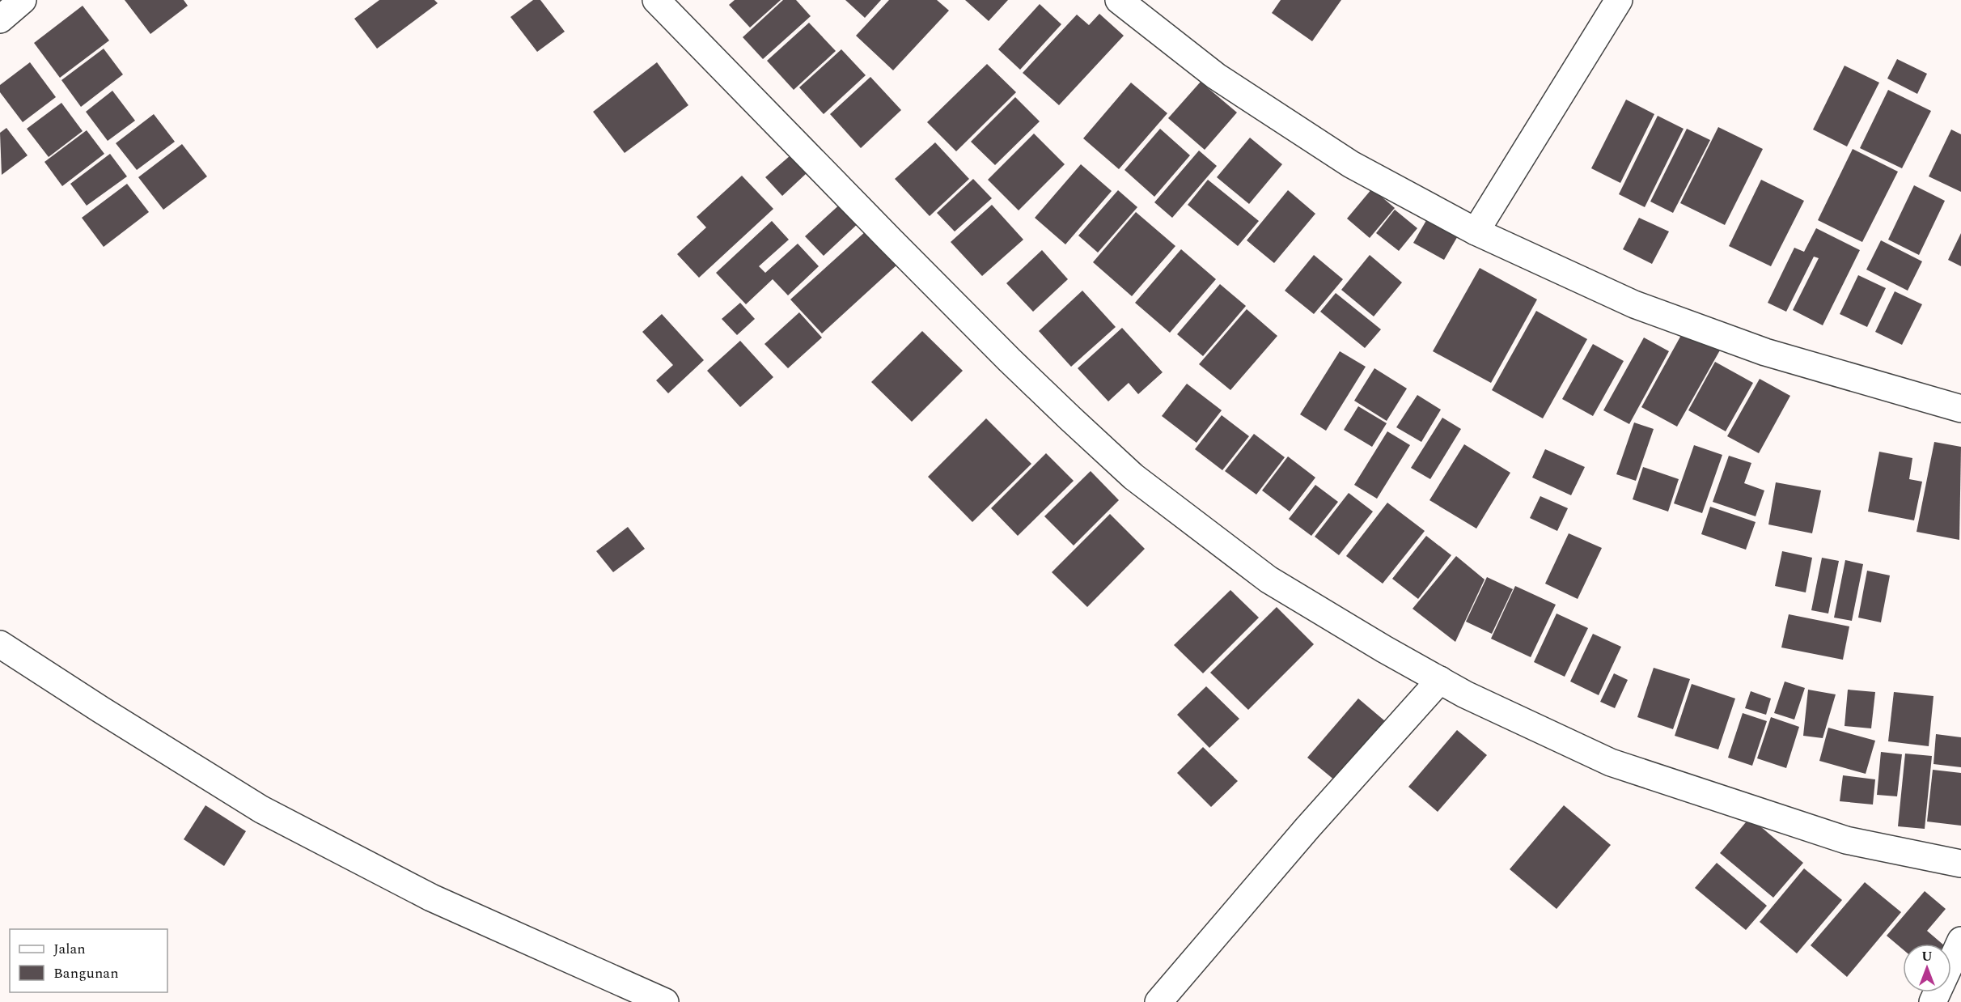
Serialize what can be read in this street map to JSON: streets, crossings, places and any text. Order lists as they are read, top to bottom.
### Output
{
  "legend": ["Jalan", "Bangunan"],
  "north": "top"
}
